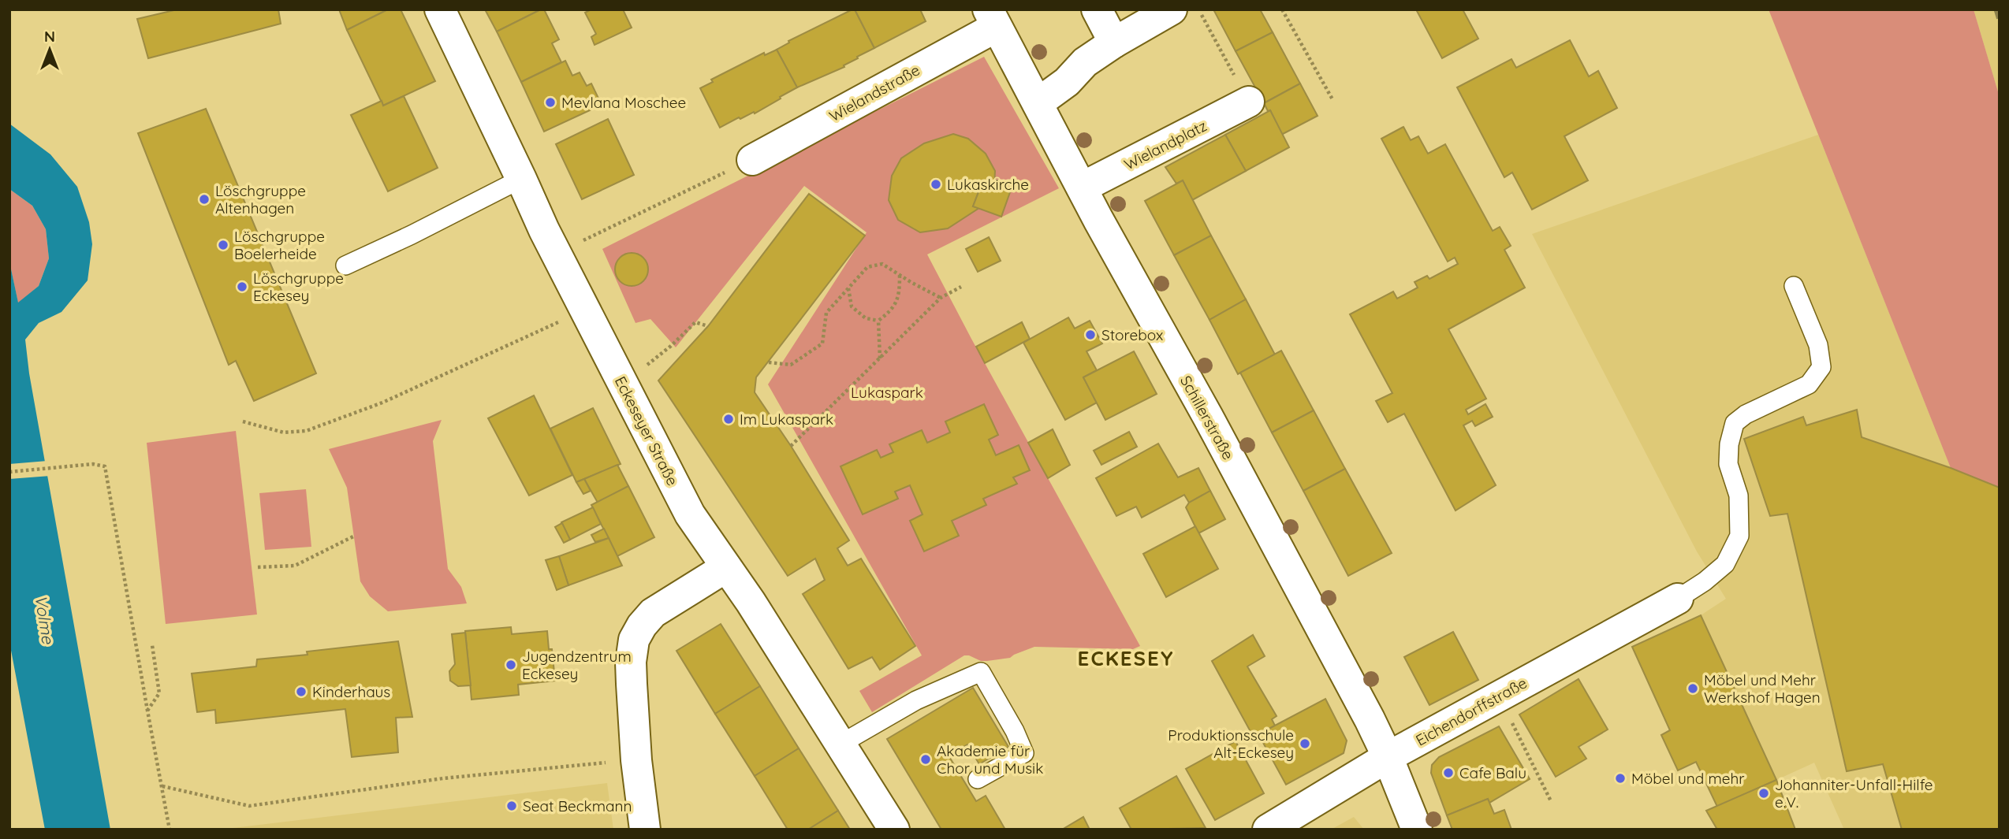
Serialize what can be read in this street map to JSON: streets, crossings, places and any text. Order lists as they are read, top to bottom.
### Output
{
  "streets": {
    "street": [
      "Wielandstraße",
      "Wielandplatz",
      "Schillerstraße",
      "Eckeseyer Straße",
      "Eichendorffstraße"
    ]
  },
  "crossings": [
    ["Wielandstraße", "Schillerstraße"],
    ["Wielandplatz", "Schillerstraße"],
    ["Schillerstraße", "Eichendorffstraße"]
  ],
  "districts": ["ECKESEY"],
  "water": ["Volme"],
  "parks": ["Lukaspark"],
  "places": [
    "Mevlana Moschee",
    "Lukaskirche",
    "Löschgruppe Altenhagen",
    "Löschgruppe Boelerheide",
    "Löschgruppe Eckesey",
    "Storebox",
    "Im Lukaspark",
    "Jugendzentrum Eckesey",
    "Möbel und Mehr Werkshof Hagen",
    "Kinderhaus",
    "Produktionsschule Alt-Eckesey",
    "Akademie für Chor und Musik",
    "Cafe Balu",
    "Möbel und mehr",
    "Johanniter-Unfall-Hilfe e.V.",
    "Seat Beckmann"
  ],
  "north": "top"
}
